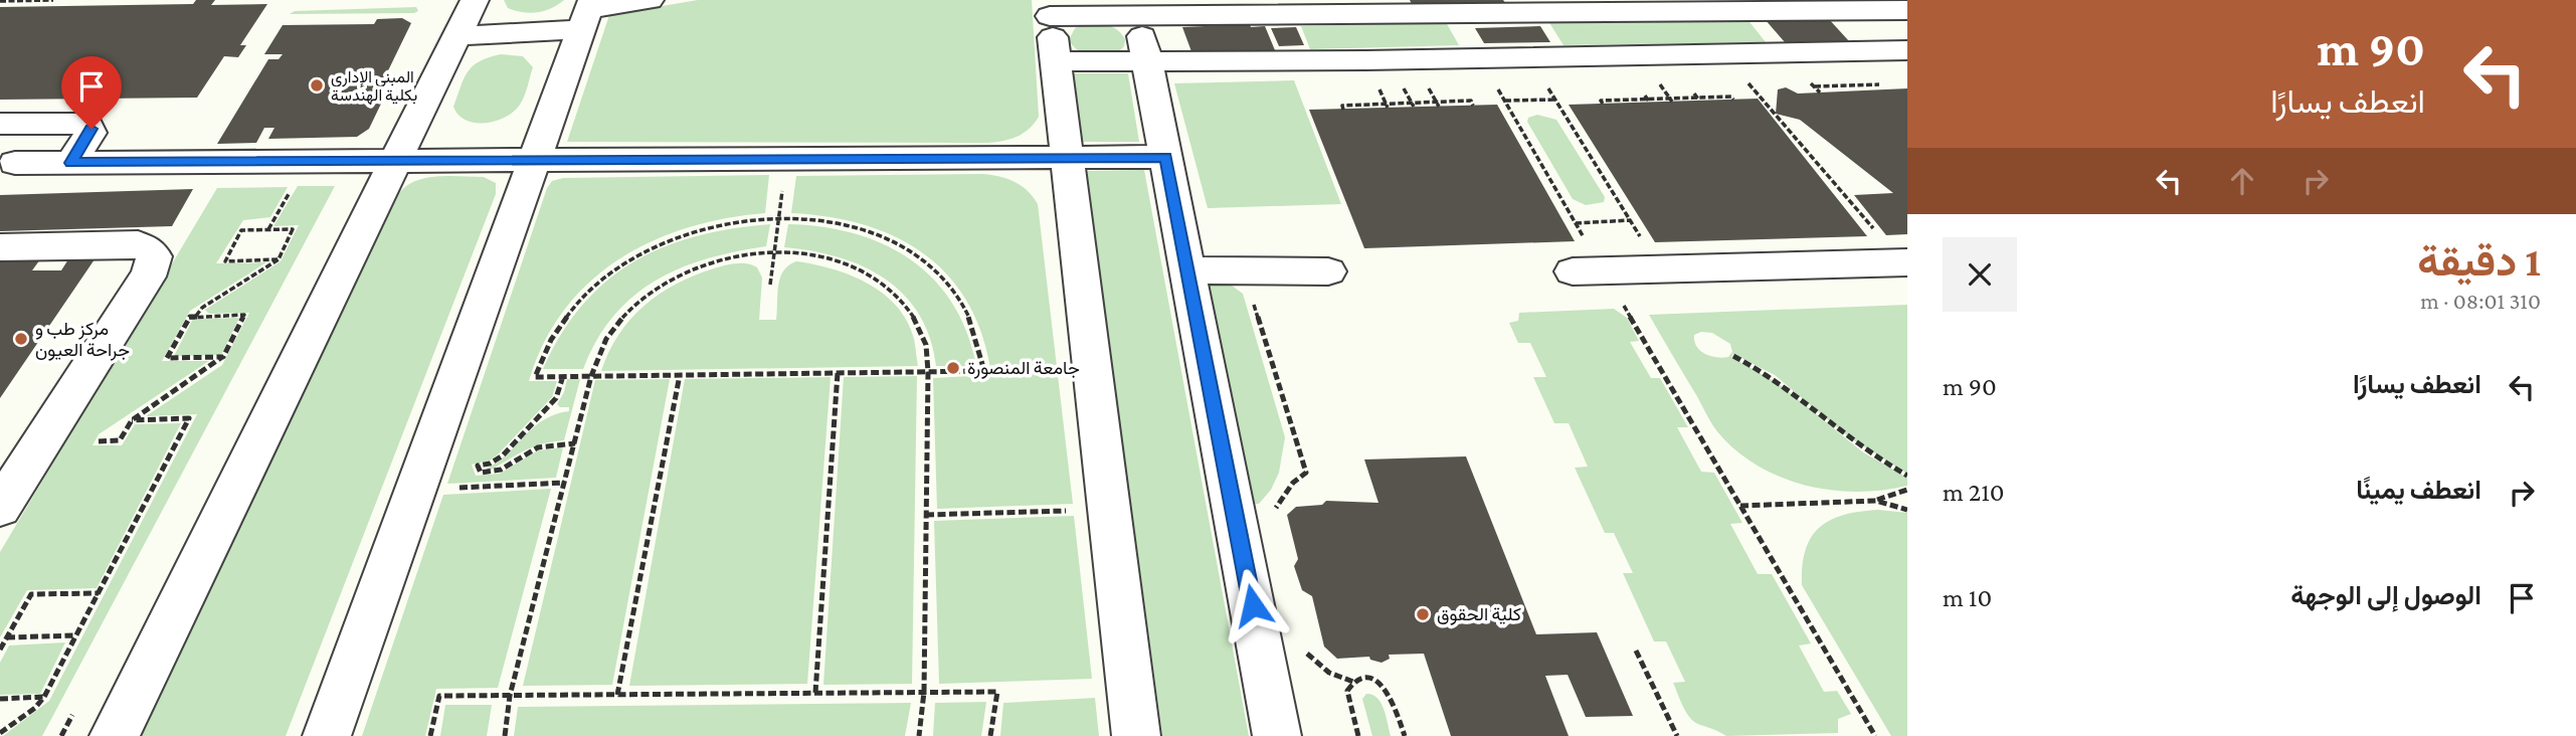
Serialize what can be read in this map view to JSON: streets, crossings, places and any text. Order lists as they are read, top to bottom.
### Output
{
  "places": [
    "المبنى الإداري بكلية الهندسة",
    "مركز طب و جراحة العيون",
    "جامعة المنصورة",
    "كلية الحقوق"
  ],
  "page": {
    "turn": ["90 m", "انعطف يسارًا"],
    "heading": ["1 دقيقة", "310 m · 08:01"],
    "list": [
      {
        "name": "انعطف يسارًا",
        "value": "90 m"
      },
      {
        "name": "انعطف يمينًا",
        "value": "210 m"
      },
      {
        "name": "الوصول إلى الوجهة",
        "value": "10 m"
      }
    ]
  }
}
